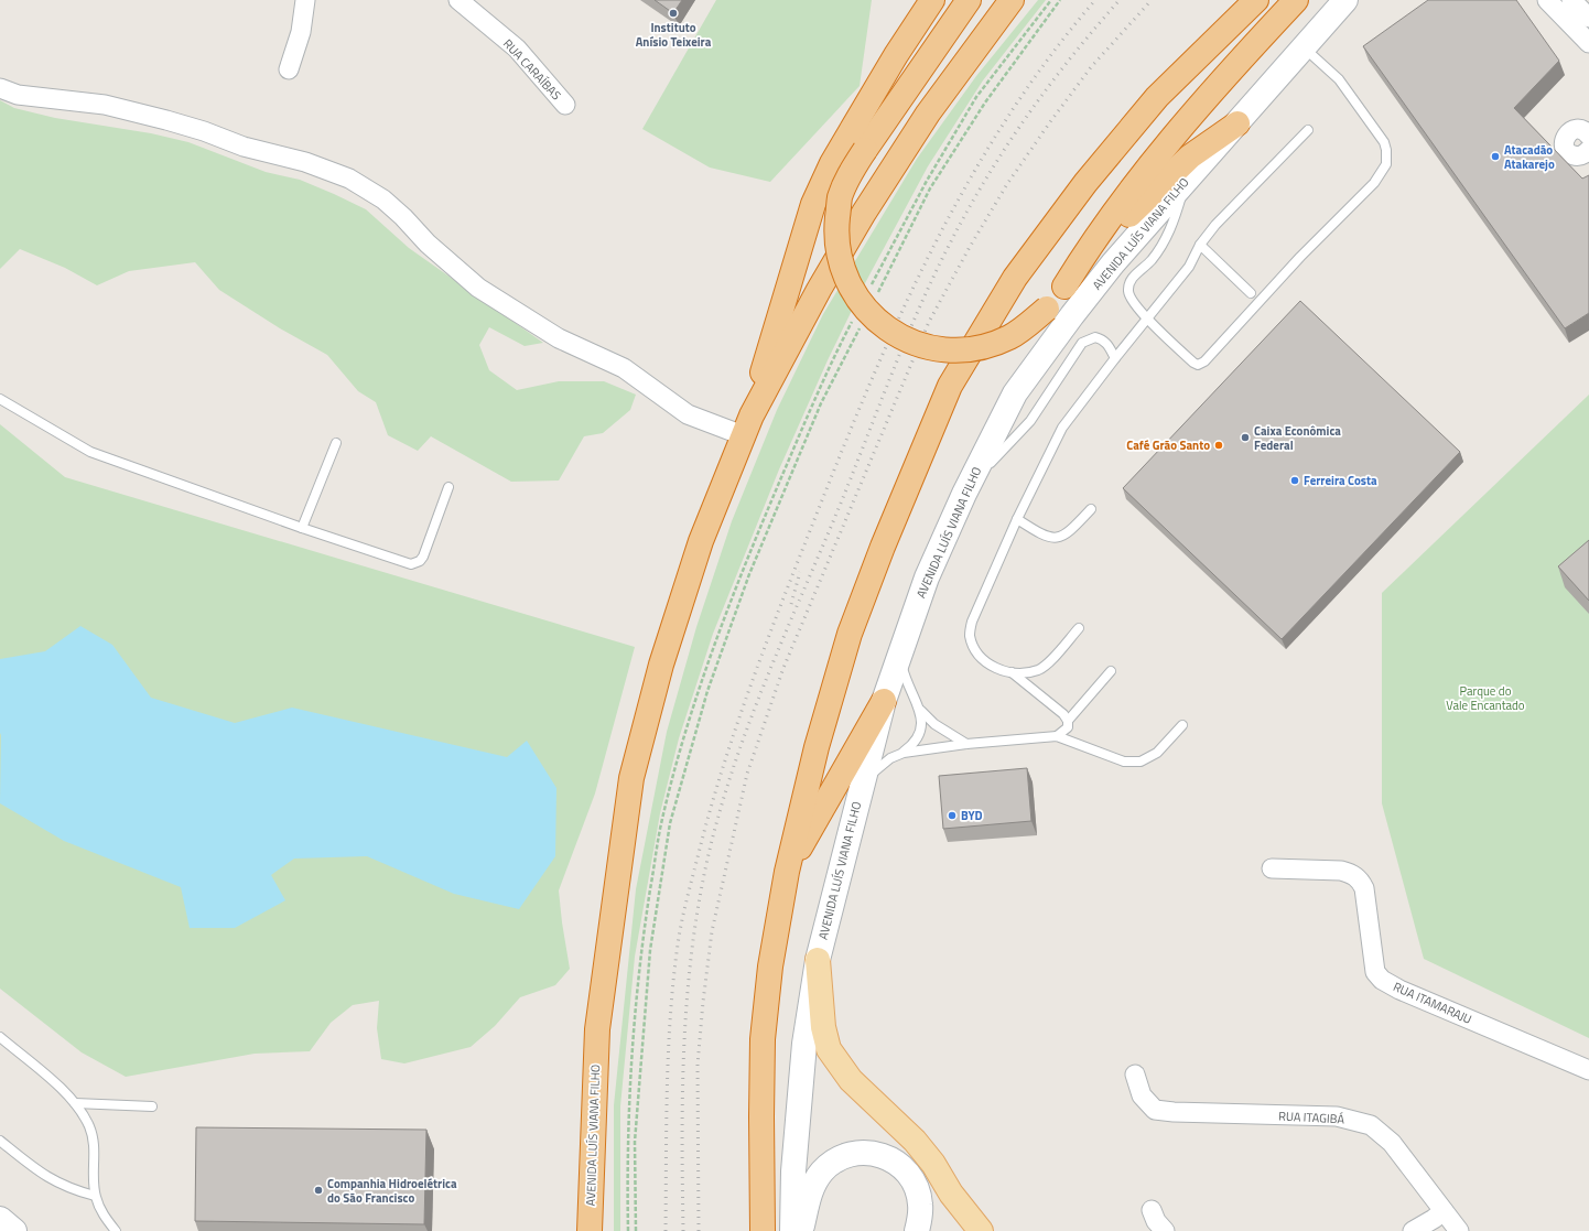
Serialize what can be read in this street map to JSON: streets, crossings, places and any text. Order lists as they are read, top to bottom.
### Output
{
  "streets": {
    "highway": ["AVENIDA LUÍS VIANA FILHO"],
    "street": ["RUA CARAÍBAS", "RUA ITAMARAJU", "RUA ITAGIBÁ"]
  },
  "parks": ["Parque do Vale Encantado"],
  "places": [
    "Instituto Anísio Teixeira",
    "Atacadão Atakarejo",
    "Caixa Econômica Federal",
    "Café Grão Santo",
    "Ferreira Costa",
    "BYD",
    "Companhia Hidroelétrica do São Francisco"
  ]
}
